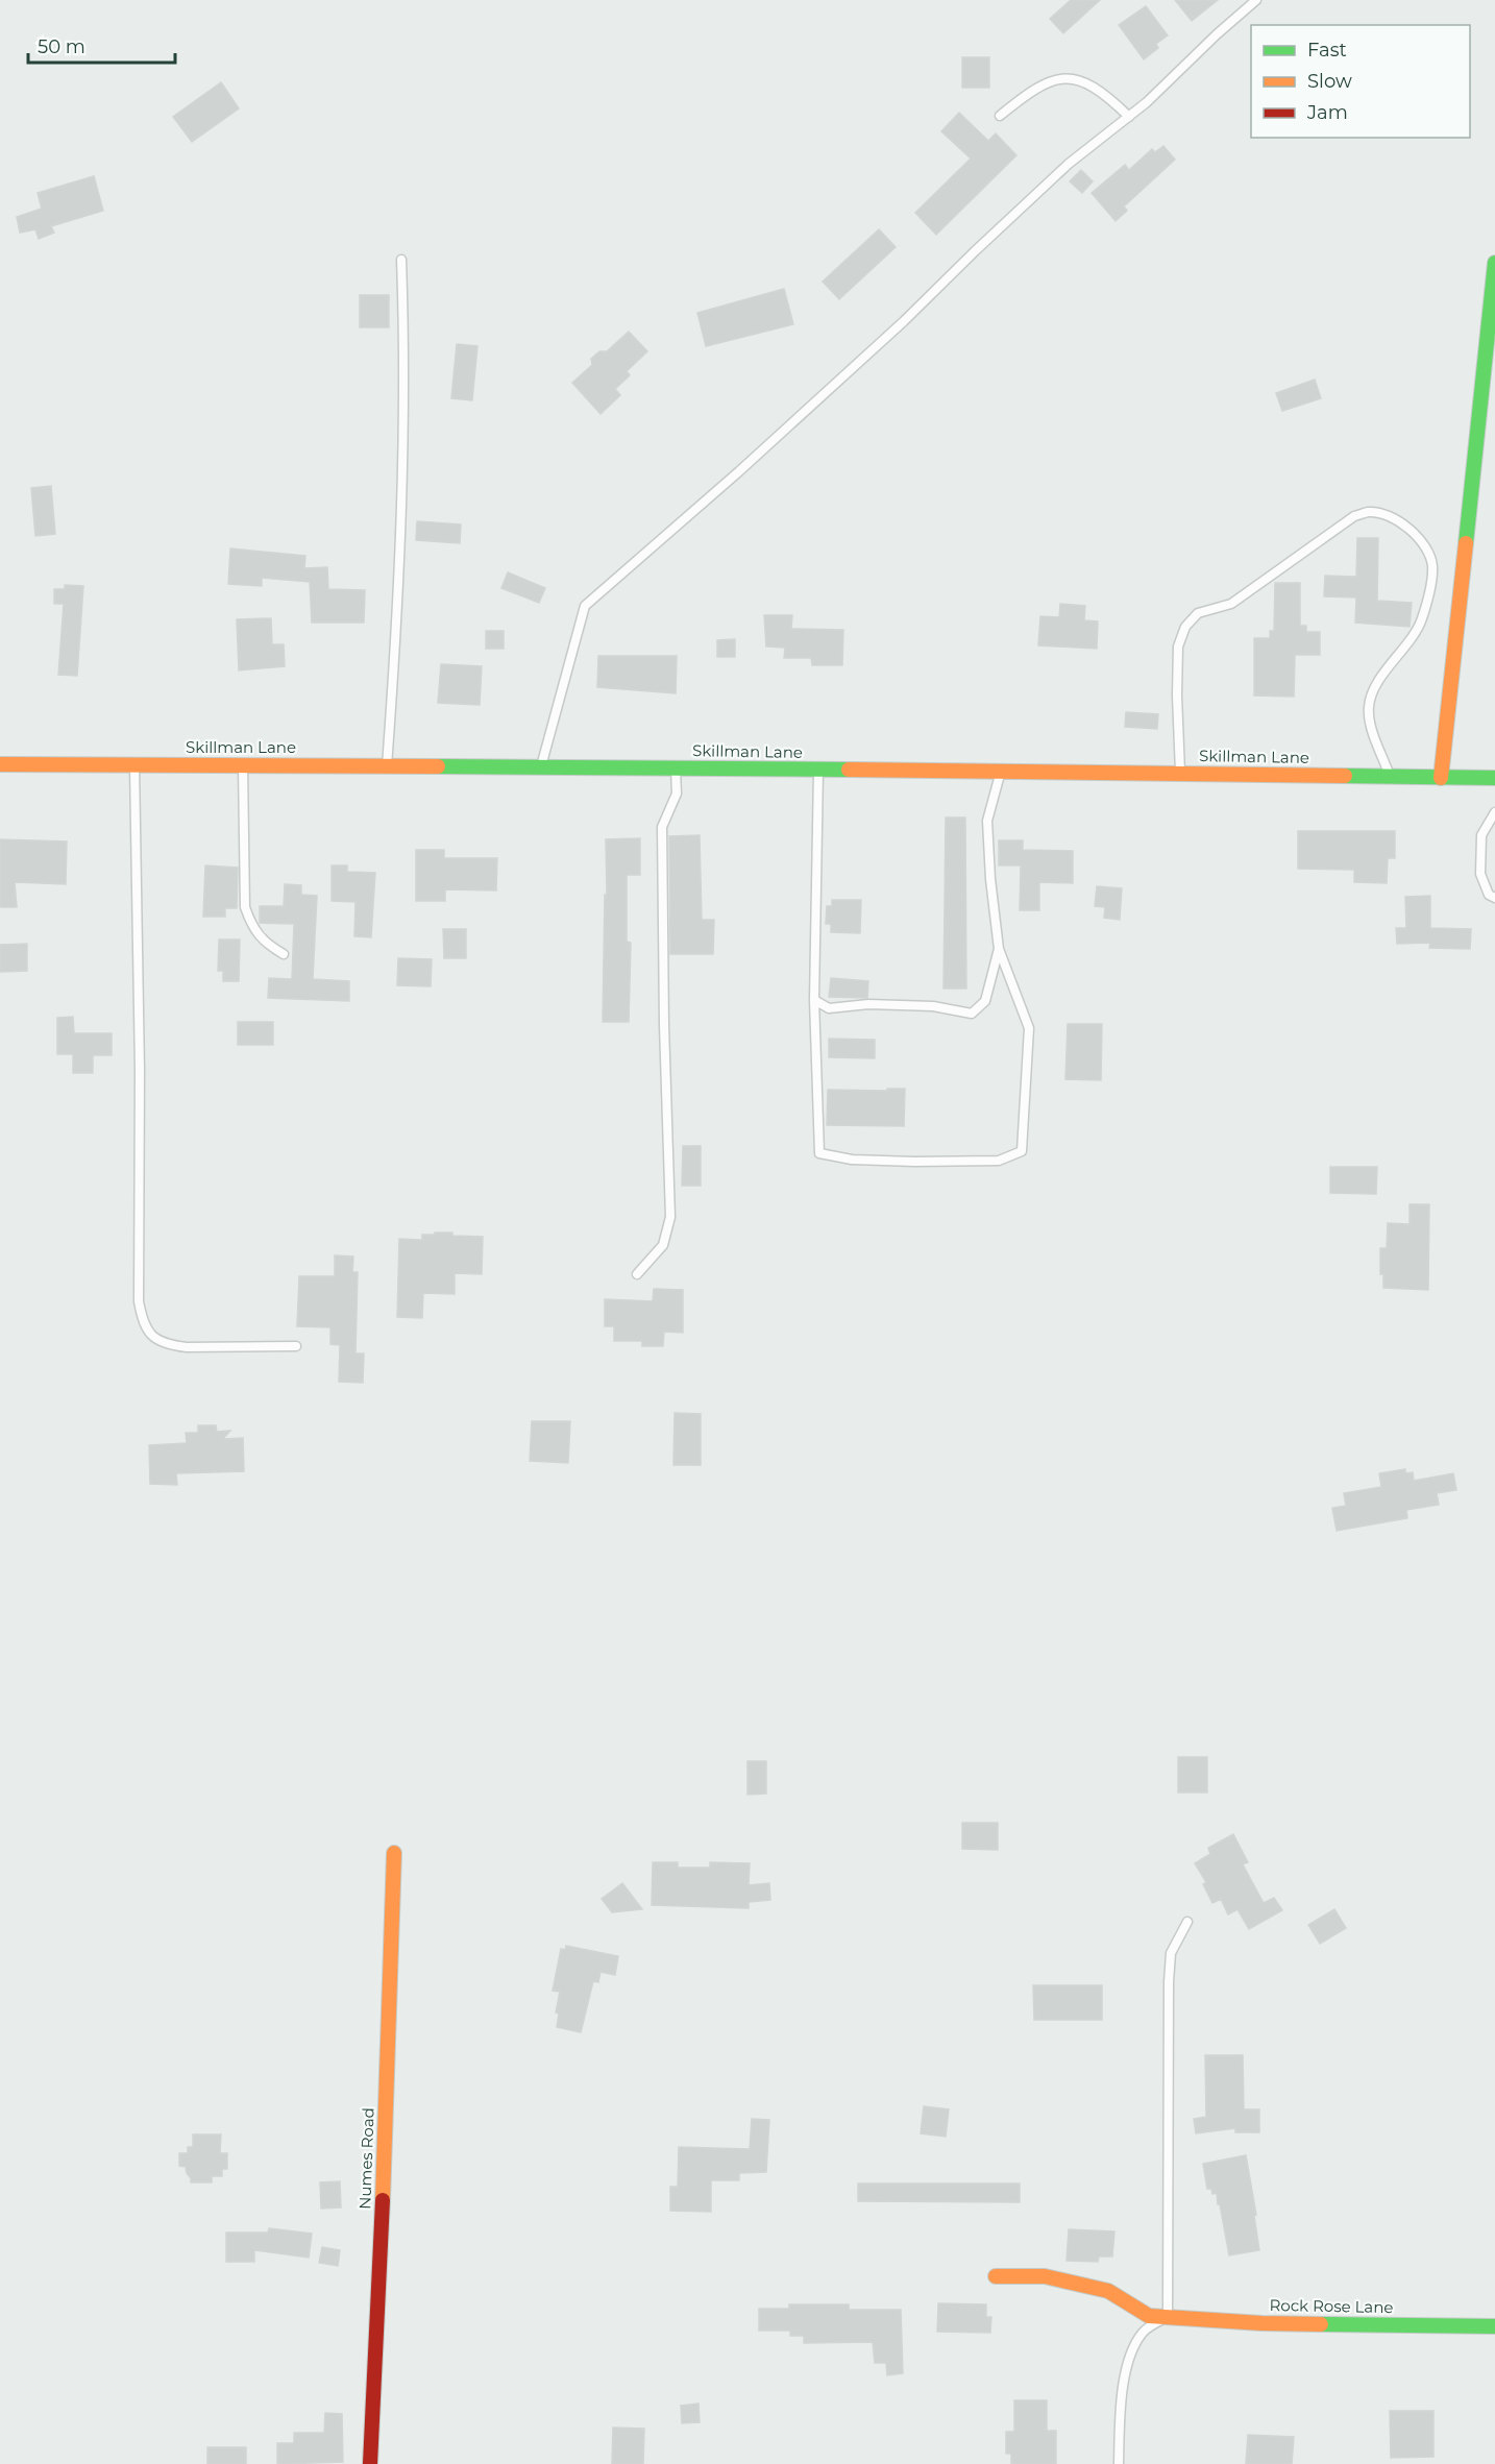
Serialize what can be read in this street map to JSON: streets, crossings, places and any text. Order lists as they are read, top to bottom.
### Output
{
  "streets": {
    "street": ["Skillman Lane", "Numes Road", "Rock Rose Lane"]
  },
  "legend": ["Fast", "Slow", "Jam"],
  "scale_bar": "50 m"
}
